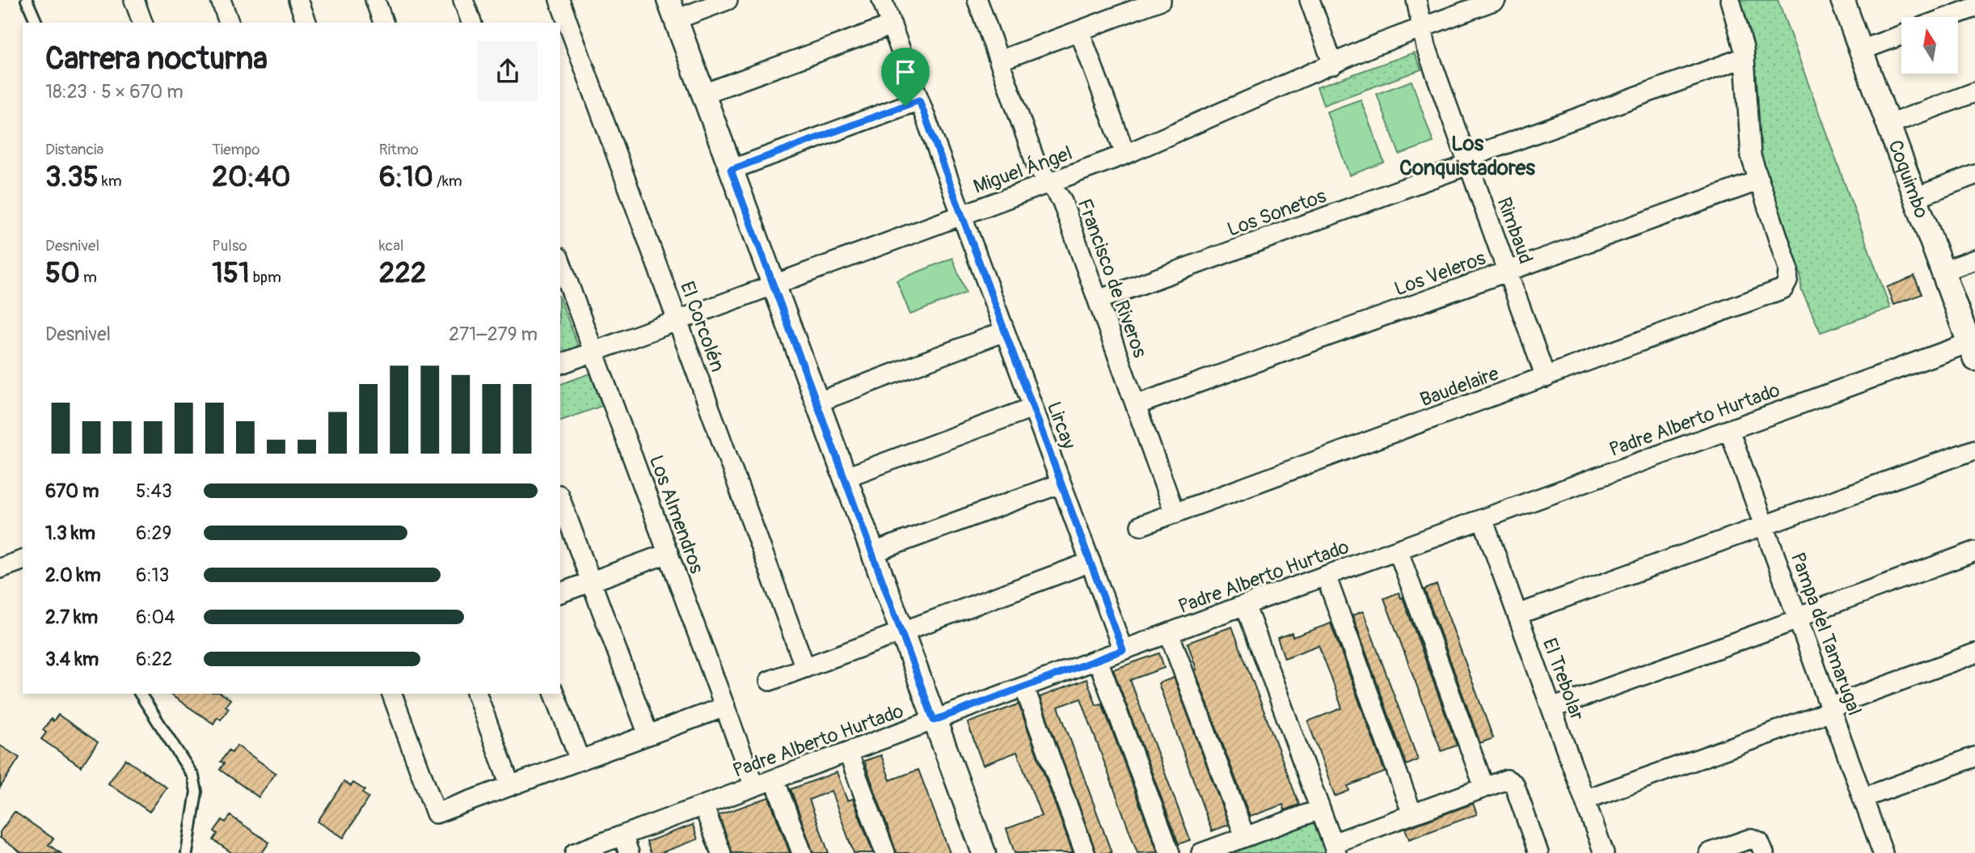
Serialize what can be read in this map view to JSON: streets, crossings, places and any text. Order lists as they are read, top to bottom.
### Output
{
  "streets": {
    "street": [
      "Miguel Ángel",
      "Coquimbo",
      "Los Sonetos",
      "Rimbaud",
      "Los Veleros",
      "Francisco de Riveros",
      "El Corcolén",
      "Baudelaire",
      "Padre Alberto Hurtado",
      "Lircay",
      "Los Almendros",
      "Pampa del Tamarugal",
      "El Trebolar"
    ]
  },
  "crossings": [
    ["Miguel Ángel", "Rimbaud"],
    ["Miguel Ángel", "Francisco de Riveros"],
    ["Miguel Ángel", "El Corcolén"],
    ["Miguel Ángel", "Lircay"],
    ["Miguel Ángel", "Los Almendros"],
    ["Coquimbo", "Padre Alberto Hurtado"],
    ["Los Sonetos", "Rimbaud"],
    ["Los Sonetos", "Francisco de Riveros"],
    ["Rimbaud", "Los Veleros"],
    ["Rimbaud", "Baudelaire"],
    ["Los Veleros", "Francisco de Riveros"],
    ["Los Veleros", "Baudelaire"],
    ["Francisco de Riveros", "Baudelaire"],
    ["Padre Alberto Hurtado", "Lircay"],
    ["Padre Alberto Hurtado", "Los Almendros"],
    ["Padre Alberto Hurtado", "Pampa del Tamarugal"],
    ["Padre Alberto Hurtado", "El Trebolar"]
  ],
  "districts": ["Los Conquistadores"],
  "north": "top",
  "page": {
    "heading": ["Carrera nocturna", "18:23 · 5 × 670 m"],
    "stats": [
      ["Distancia", "3.35 km"],
      ["Tiempo", "20:40"],
      ["Ritmo", "6:10 /km"],
      ["Desnivel", "50 m"],
      ["Pulso", "151 bpm"],
      ["kcal", "222"]
    ],
    "chart": ["Desnivel", "271–279 m"],
    "list": [
      {
        "name": "670 m",
        "note": "5:43"
      },
      {
        "name": "1.3 km",
        "note": "6:29"
      },
      {
        "name": "2.0 km",
        "note": "6:13"
      },
      {
        "name": "2.7 km",
        "note": "6:04"
      },
      {
        "name": "3.4 km",
        "note": "6:22"
      }
    ]
  }
}
